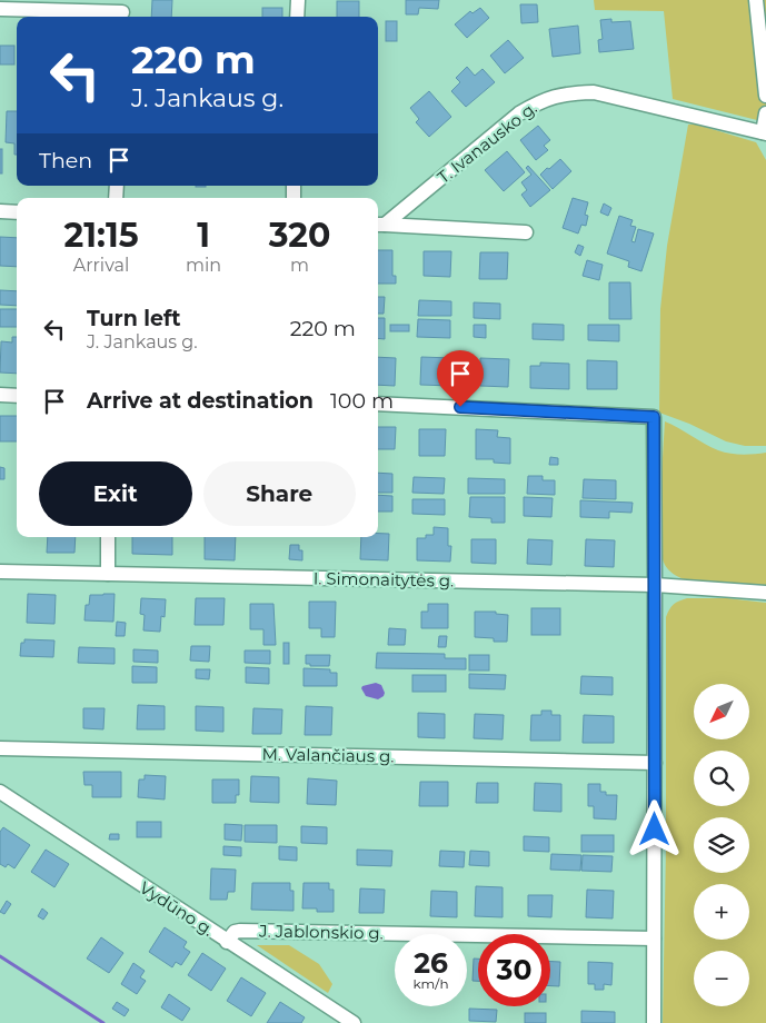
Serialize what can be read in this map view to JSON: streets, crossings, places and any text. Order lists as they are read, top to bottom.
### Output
{
  "streets": {
    "street": [
      "T. Ivanausko g.",
      "I. Simonaitytės g.",
      "M. Valančiaus g.",
      "Vydūno g.",
      "J. Jablonskio g."
    ]
  },
  "crossings": [
    ["Vydūno g.", "J. Jablonskio g."]
  ],
  "north": "bottom left",
  "page": {
    "turn": ["220 m", "J. Jankaus g."],
    "then": "Then",
    "eta": [
      "21:15",
      "Arrival",
      "1",
      "min",
      "320",
      "m"
    ],
    "list": [
      {
        "name": "Turn left",
        "note": "J. Jankaus g.",
        "value": "220 m"
      },
      {
        "name": "Arrive at destination",
        "value": "100 m"
      }
    ],
    "buttons": ["Exit", "Share"],
    "map_buttons": ["+", "−"],
    "speed": "26 km/h",
    "limit": "30"
  }
}
